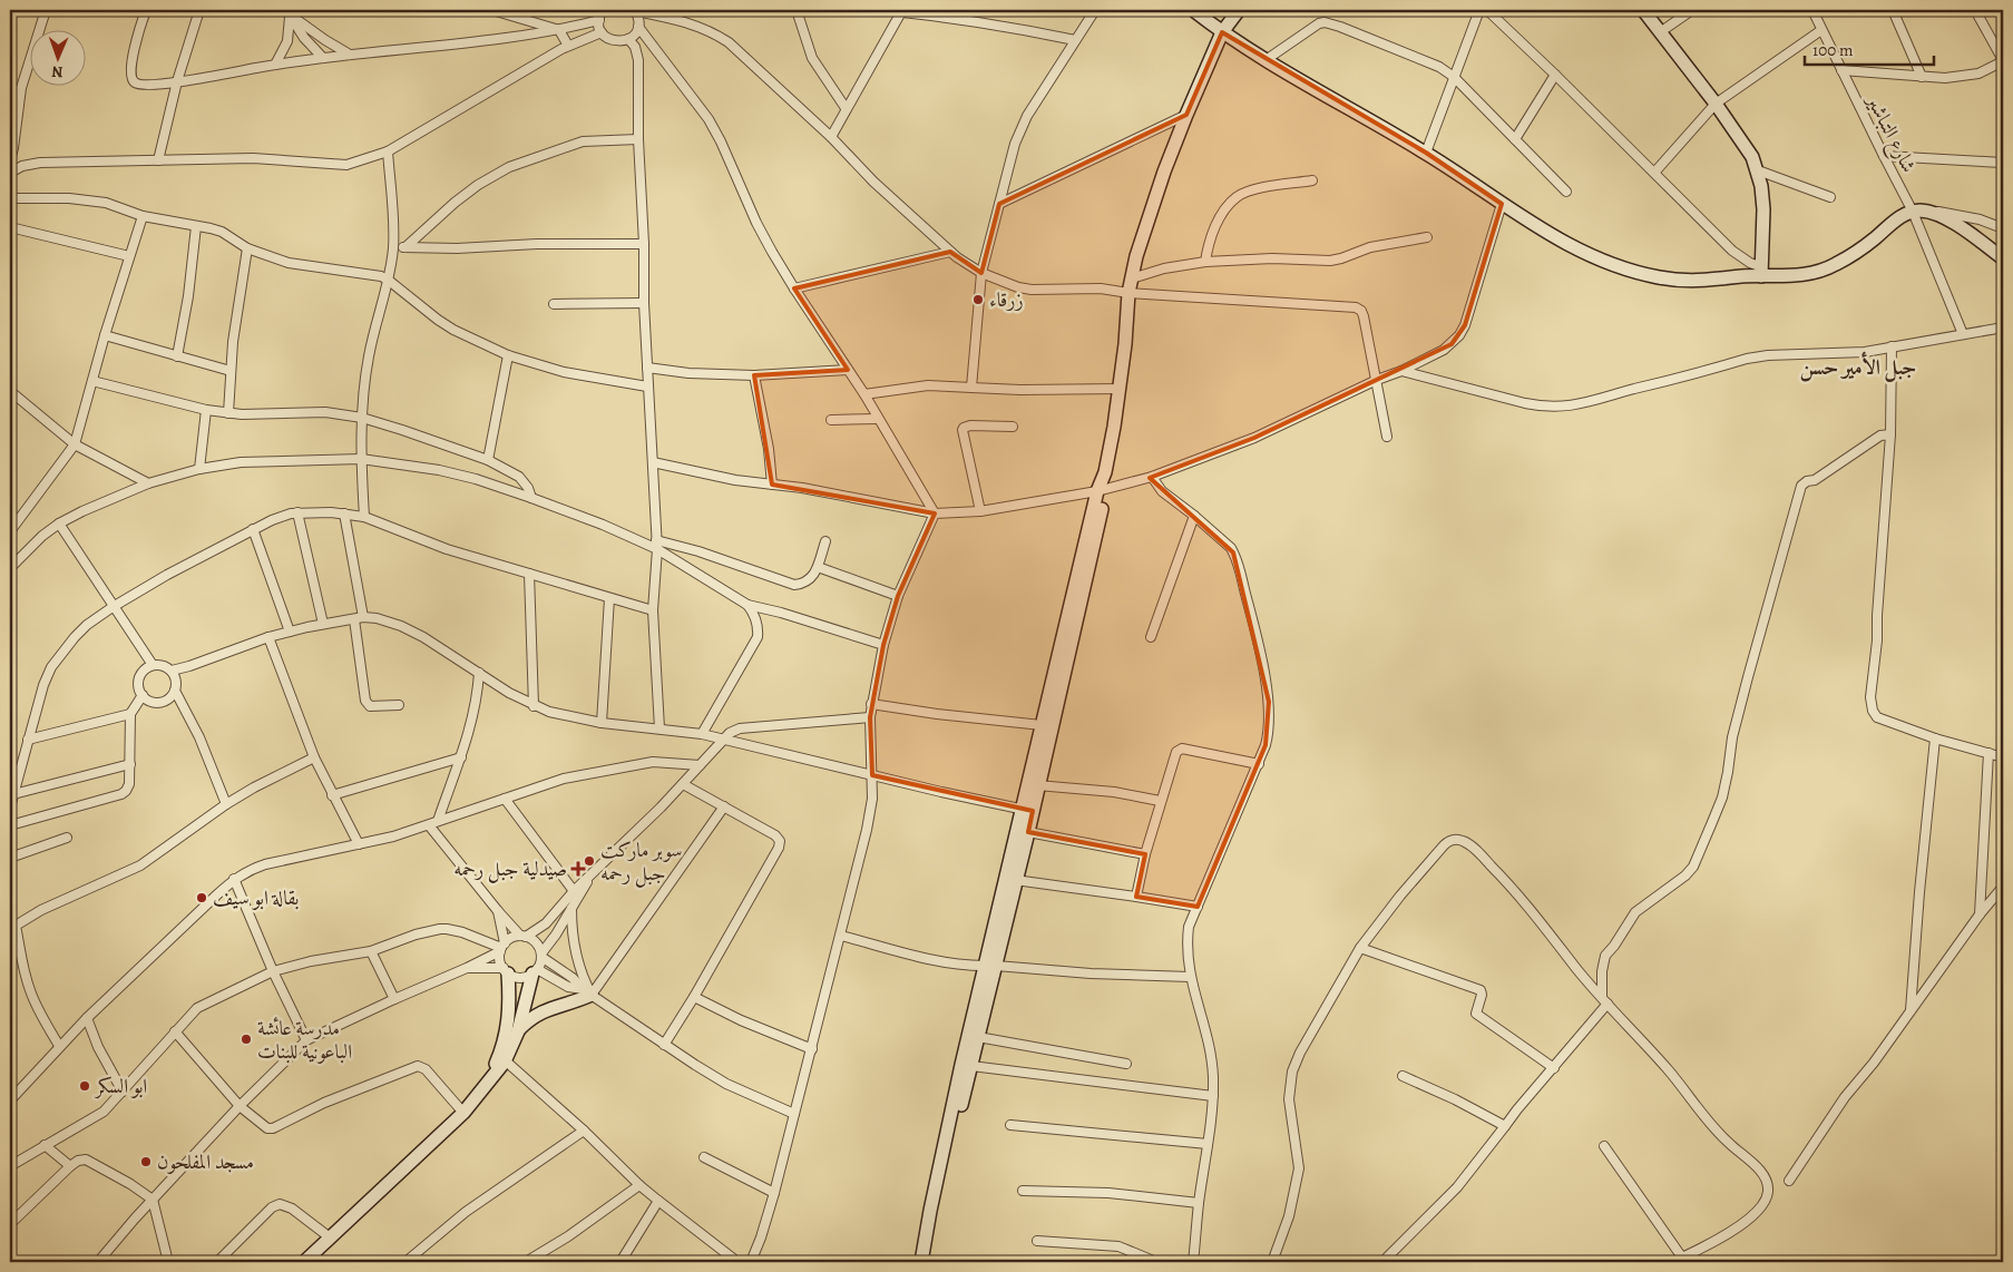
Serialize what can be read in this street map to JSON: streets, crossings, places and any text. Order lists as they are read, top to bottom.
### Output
{
  "streets": {
    "street": ["شارع التباشير"]
  },
  "districts": ["جبل الأمير حسن"],
  "places": {
    "other": [
      "زرقاء",
      "سوبر ماركت جبل رحمه",
      "بقالة ابو سيف",
      "مدرسة عائشة الباعونية للبنات",
      "ابو السكر",
      "مسجد المفلحون"
    ],
    "health": ["صيدلية جبل رحمه"]
  },
  "scale_bar": "100 m",
  "north": "bottom"
}
